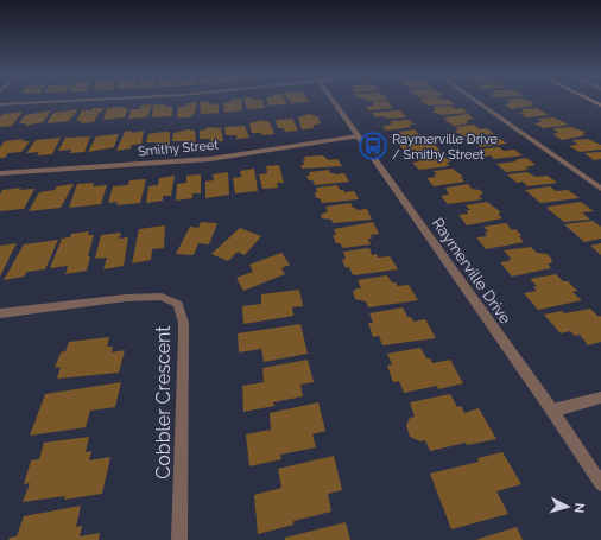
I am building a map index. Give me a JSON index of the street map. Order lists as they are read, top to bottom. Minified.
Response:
{"streets":{"street":["Smithy Street","Raymerville Drive","Cobbler Crescent"]},"crossings":[["Smithy Street","Raymerville Drive"]],"places":{"bus stop":["Raymerville Drive / Smithy Street"]},"north":"right"}
